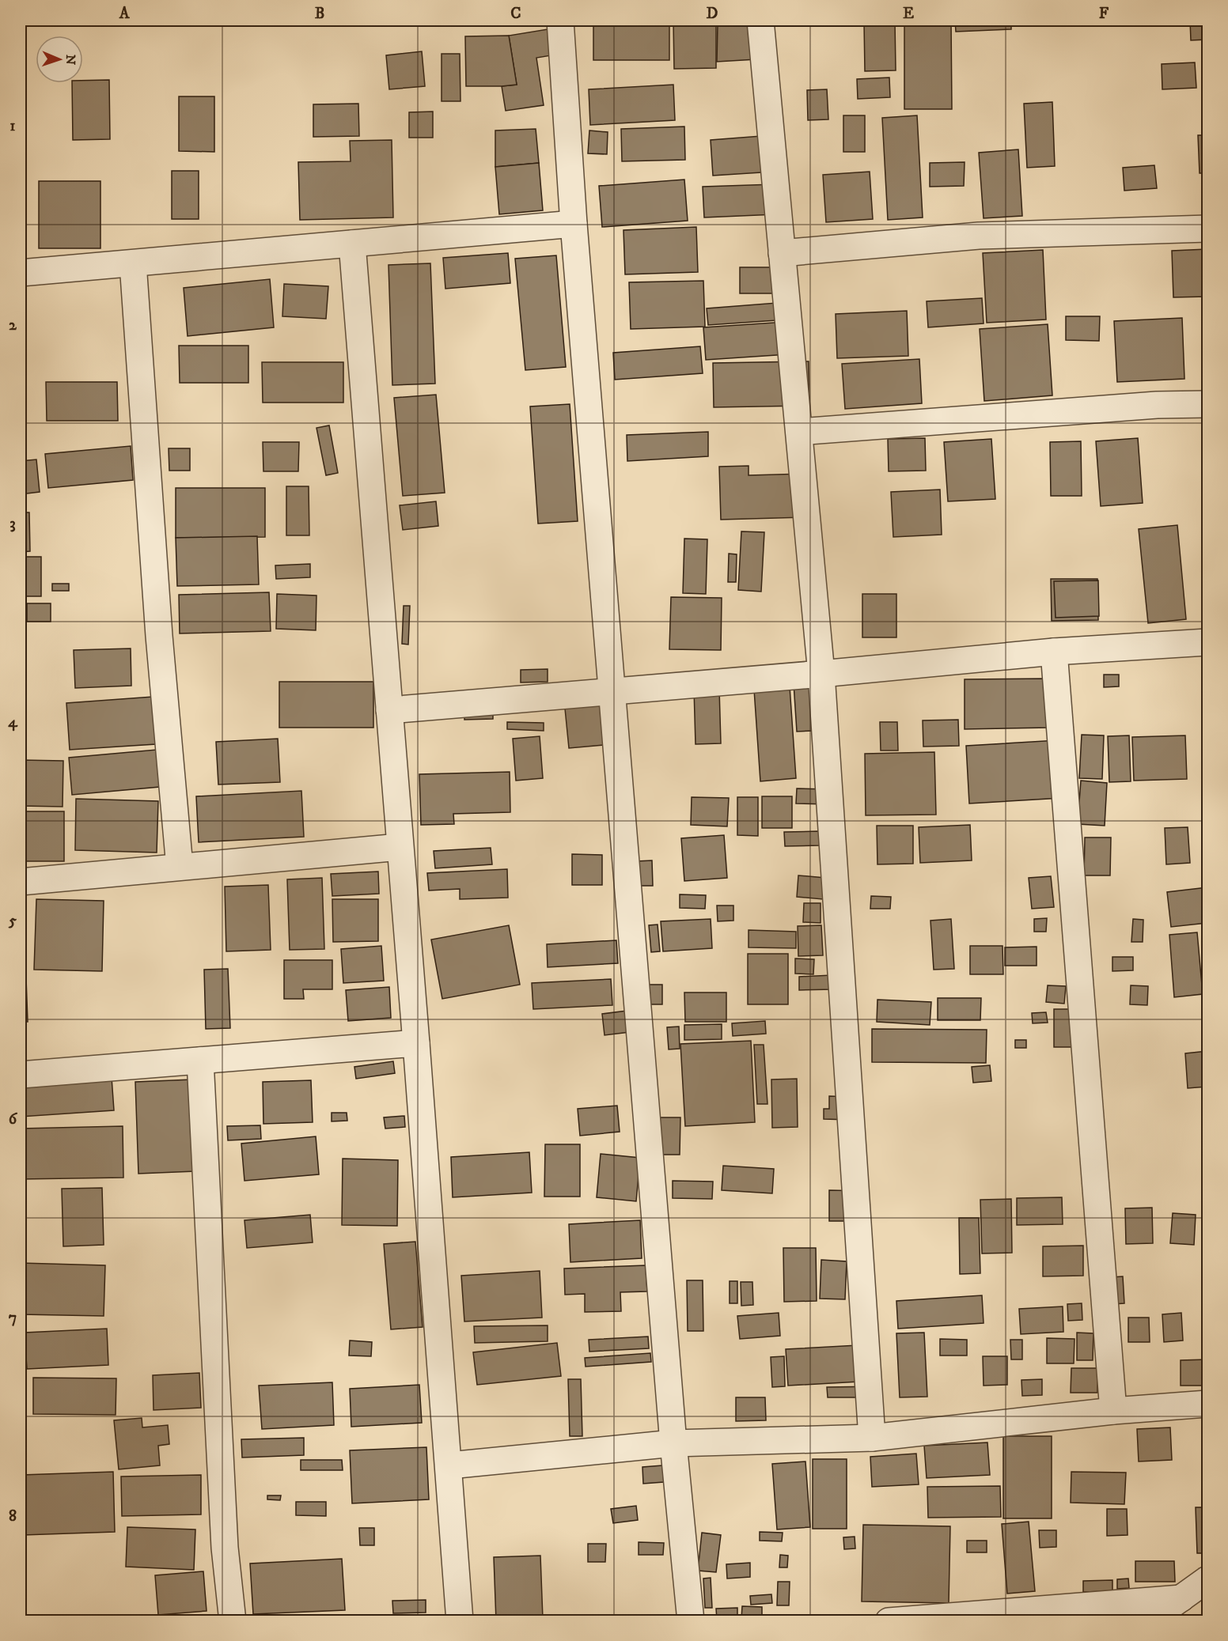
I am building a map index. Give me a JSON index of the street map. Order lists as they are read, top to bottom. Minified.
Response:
{"north":"right","grid":{"columns":["A","B","C","D","E","F"],"rows":["1","2","3","4","5","6","7","8"]}}
